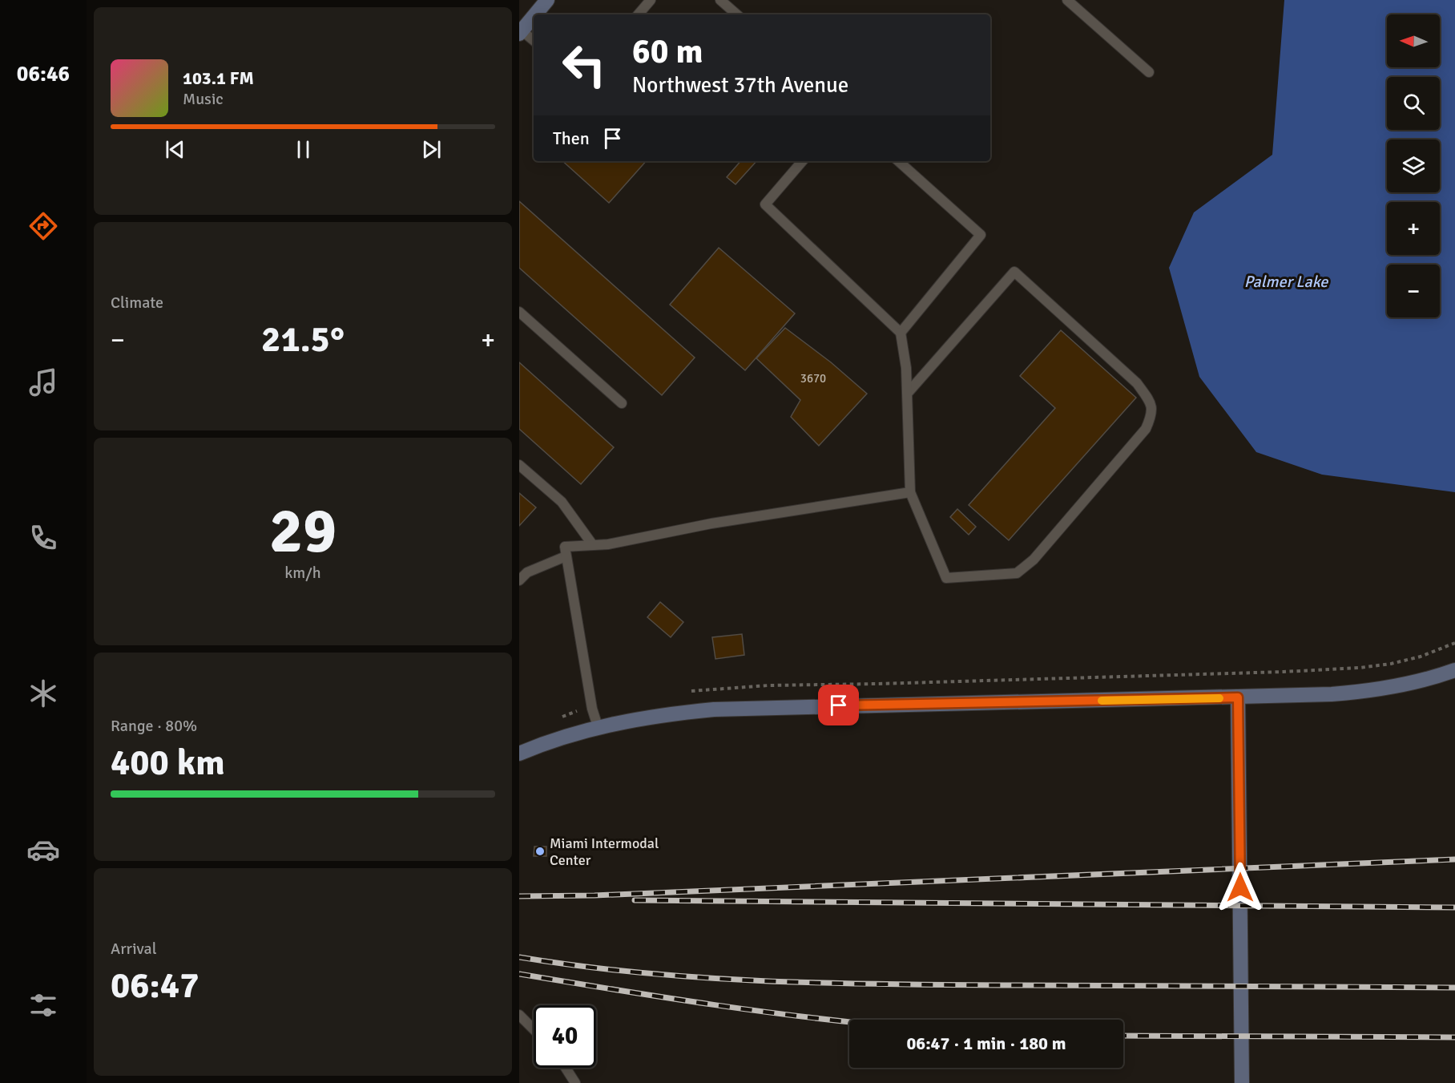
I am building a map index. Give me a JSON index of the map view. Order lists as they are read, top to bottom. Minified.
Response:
{"water":["Palmer Lake"],"places":["Miami Intermodal Center"],"house_numbers":["3670"],"north":"left","page":{"tabs":"06:46","map_buttons":["+","−"],"turn":["60 m","Northwest 37th Avenue"],"song":["103.1 FM","Music"],"then":"Then","tile":["Climate",["29","km/h"],["Range · 80%","400 km"],["Arrival","06:47"]],"heat":["−","21.5°","+"],"limit":"40","trip":"06:47 · 1 min · 180 m"}}
